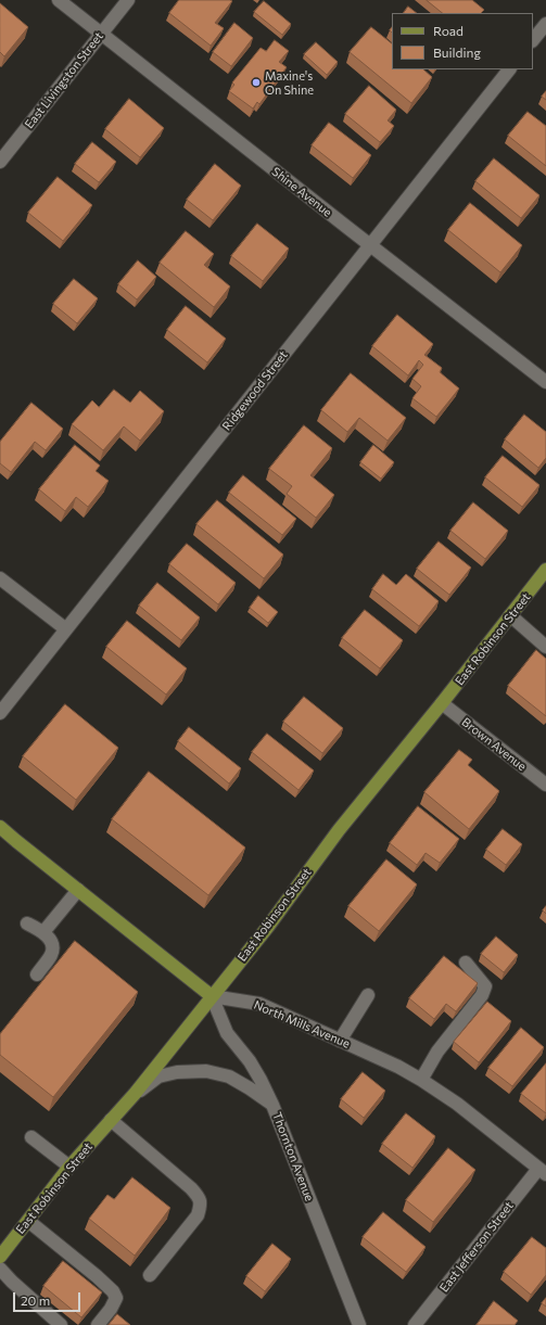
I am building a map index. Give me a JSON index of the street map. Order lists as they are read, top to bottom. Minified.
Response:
{"streets":{"main road":["East Robinson Street","North Mills Avenue"],"street":["East Livingston Street","Shine Avenue","Ridgewood Street","Brown Avenue","Thornton Avenue","East Jefferson Street"]},"crossings":[["East Livingston Street","Shine Avenue"],["Shine Avenue","Ridgewood Street"],["East Robinson Street","Brown Avenue"],["East Robinson Street","North Mills Avenue"],["East Robinson Street","Thornton Avenue"],["North Mills Avenue","Thornton Avenue"],["North Mills Avenue","East Jefferson Street"]],"places":["Maxine's On Shine"],"legend":["Road","Building"],"scale_bar":"20 m"}
